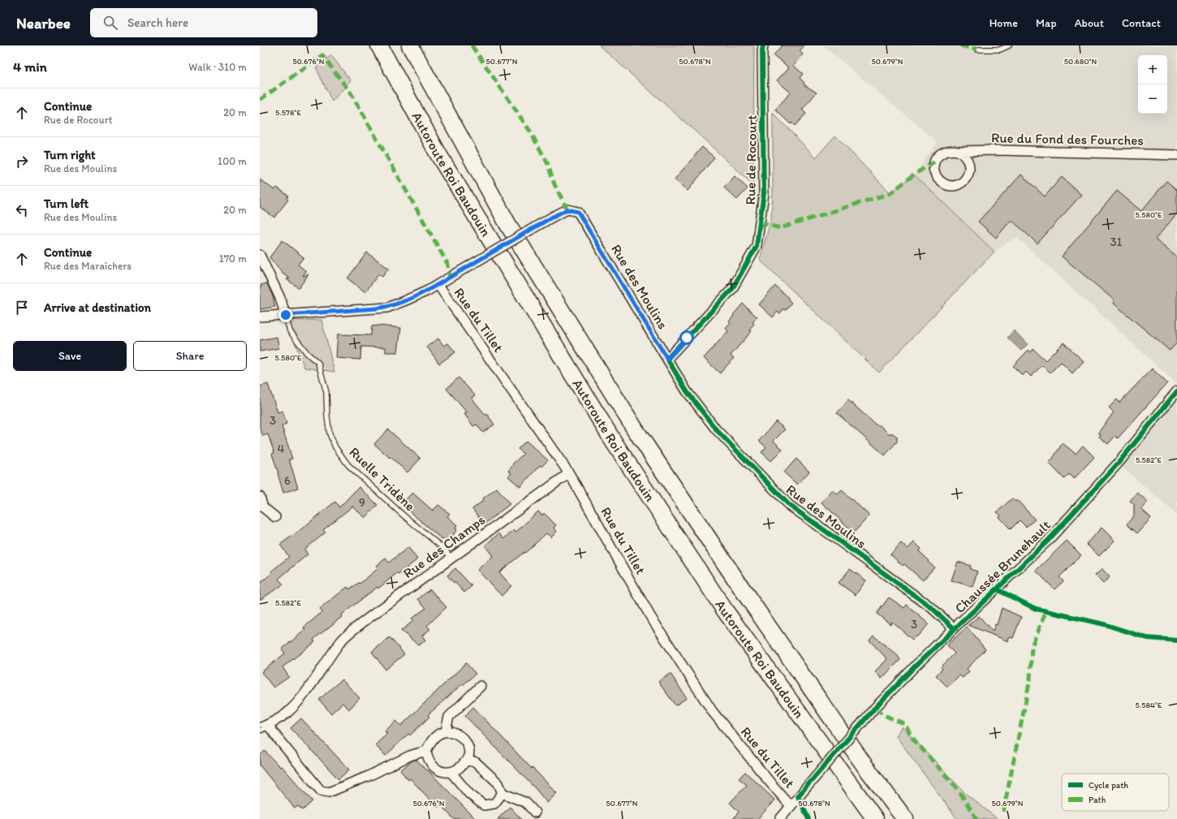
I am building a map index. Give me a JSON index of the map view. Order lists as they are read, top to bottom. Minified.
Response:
{"streets":{"highway":["Autoroute Roi Baudouin"],"street":["Rue du Fond des Fourches","Rue de Rocourt","Rue des Moulins","Rue du Tillet","Rue des Champs","Chaussée Brunehault"],"lane":["Ruelle Tridène"]},"crossings":[["Rue de Rocourt","Rue des Moulins"],["Rue des Moulins","Rue du Tillet"],["Rue des Moulins","Ruelle Tridène"],["Rue des Moulins","Chaussée Brunehault"],["Rue du Tillet","Rue des Champs"],["Rue du Tillet","Chaussée Brunehault"],["Ruelle Tridène","Rue des Champs"]],"house_numbers":["31","3","4","6","9","3"],"legend":["Cycle path","Path"],"page":{"header":"Nearbee","search":"Search here","nav":["Home","Map","About","Contact"],"heading":["4 min","Walk · 310 m"],"map_buttons":["+","−"],"list":[["Continue","Rue de Rocourt","20 m"],["Turn right","Rue des Moulins","100 m"],["Turn left","Rue des Moulins","20 m"],["Continue","Rue des Maraîchers","170 m"],"Arrive at destination"],"buttons":["Save","Share"]},"coordinates":["50.676°N","50.677°N","50.678°N","50.679°N","50.680°N","5.578°E","5.580°E","5.582°E","5.584°E"]}
